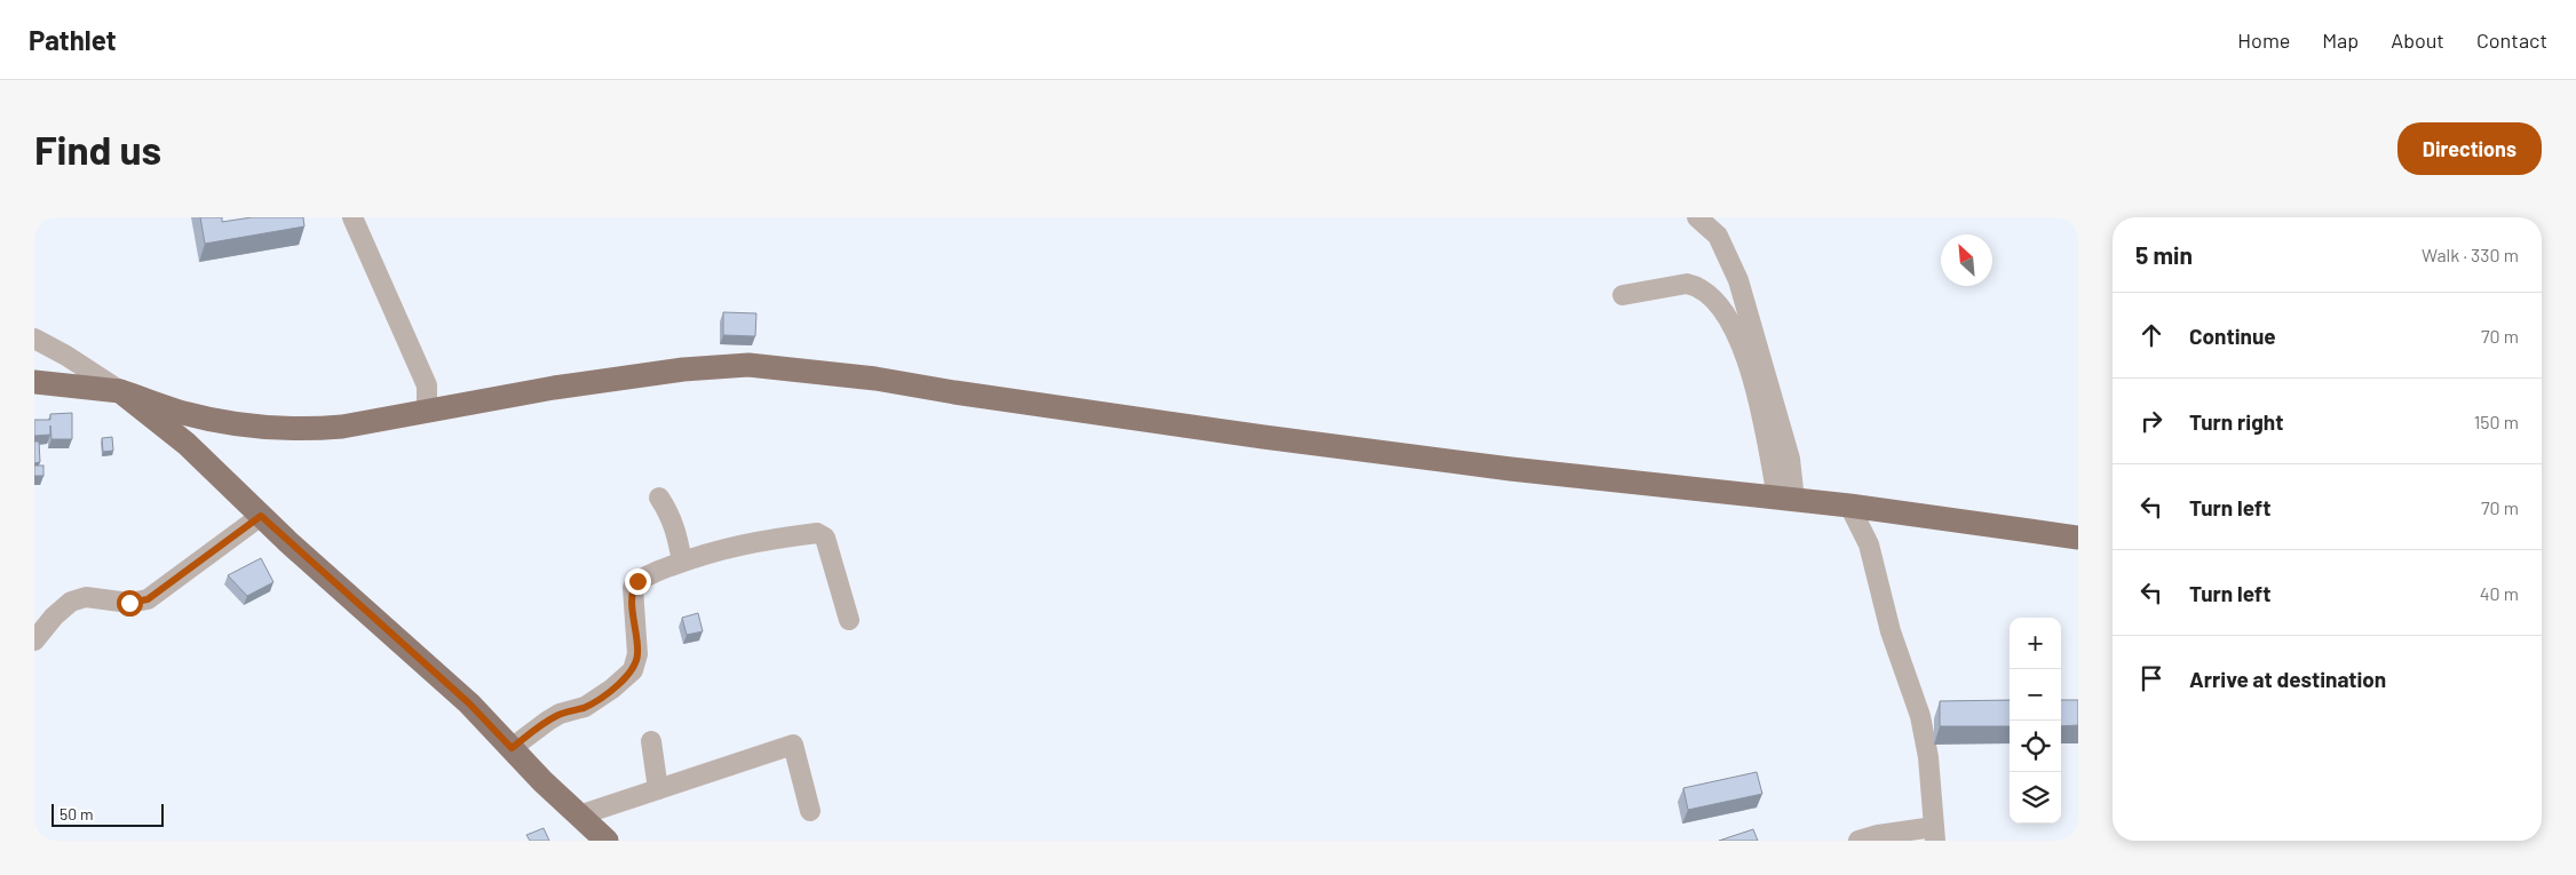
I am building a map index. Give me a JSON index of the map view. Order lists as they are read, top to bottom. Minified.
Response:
{"scale_bar":"50 m","north":"top left","page":{"header":"Pathlet","nav":["Home","Map","About","Contact"],"buttons":"Directions","title":"Find us","heading":["5 min","Walk · 330 m"],"list":[["Continue","70 m"],["Turn right","150 m"],["Turn left","70 m"],["Turn left","40 m"],"Arrive at destination"],"map_buttons":["+","−"],"scale":"50 m"}}
